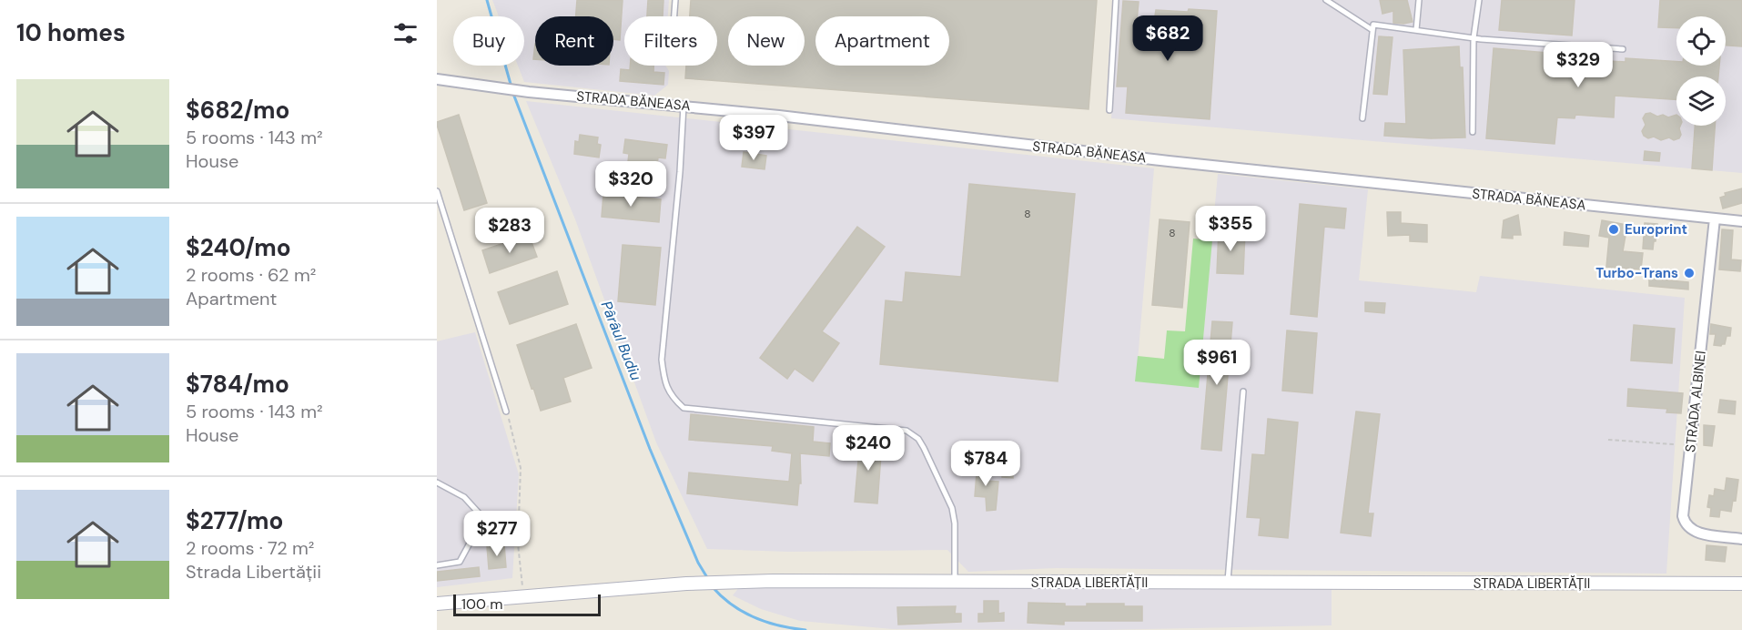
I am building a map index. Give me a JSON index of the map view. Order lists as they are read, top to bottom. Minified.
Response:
{"streets":{"main road":["STRADA LIBERTĂȚII"],"street":["STRADA BĂNEASA","STRADA ALBINEI"]},"crossings":[["STRADA BĂNEASA","STRADA ALBINEI"]],"water":["Pârâul Budiu"],"places":["Europrint","Turbo-Trans"],"house_numbers":["8","8"],"scale_bar":"100 m","page":{"heading":"10 homes","price":["$682","$329","$397","$320","$355","$283","$961","$240","$784","$277"],"chip":["Buy","Rent","Filters","New","Apartment"],"list":[{"name":"$682/mo","note":"5 rooms · 143 m² · House"},{"name":"$240/mo","note":"2 rooms · 62 m² · Apartment"},{"name":"$784/mo","note":"5 rooms · 143 m² · House"},{"name":"$277/mo","note":"2 rooms · 72 m² · Strada Libertății"}],"scale":"100 m"}}
